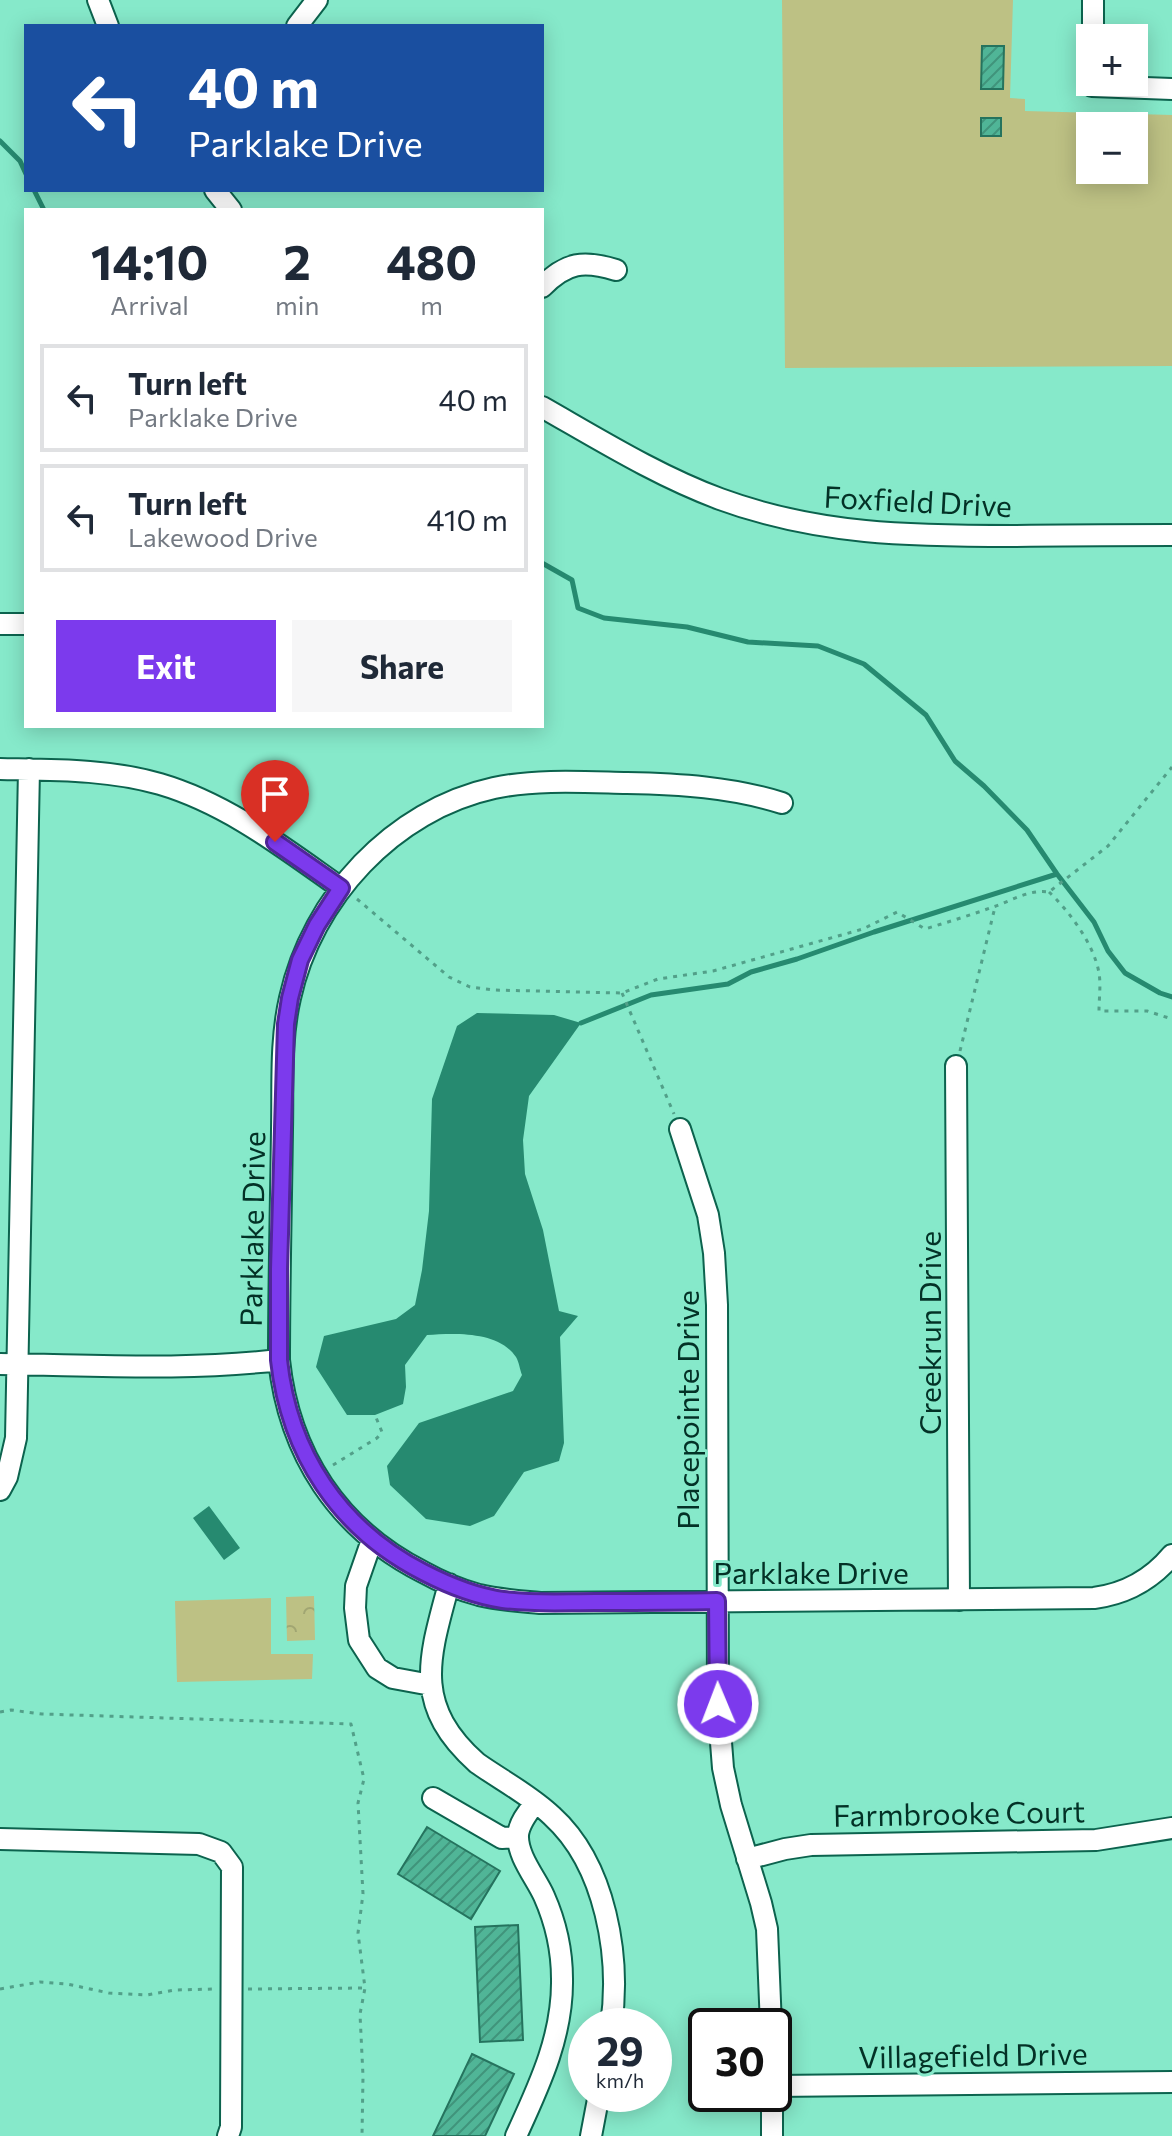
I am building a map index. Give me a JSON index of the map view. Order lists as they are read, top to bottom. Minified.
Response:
{"streets":{"street":["Foxfield Drive","Parklake Drive","Creekrun Drive","Placepointe Drive","Farmbrooke Court","Villagefield Drive"]},"crossings":[["Parklake Drive","Creekrun Drive"],["Parklake Drive","Placepointe Drive"],["Placepointe Drive","Farmbrooke Court"]],"page":{"map_buttons":["+","−"],"turn":["40 m","Parklake Drive"],"eta":["14:10","Arrival","2","min","480","m"],"list":[{"name":"Turn left","note":"Parklake Drive","value":"40 m"},{"name":"Turn left","note":"Lakewood Drive","value":"410 m"}],"buttons":["Exit","Share"],"speed":"29 km/h","limit":"30"}}
